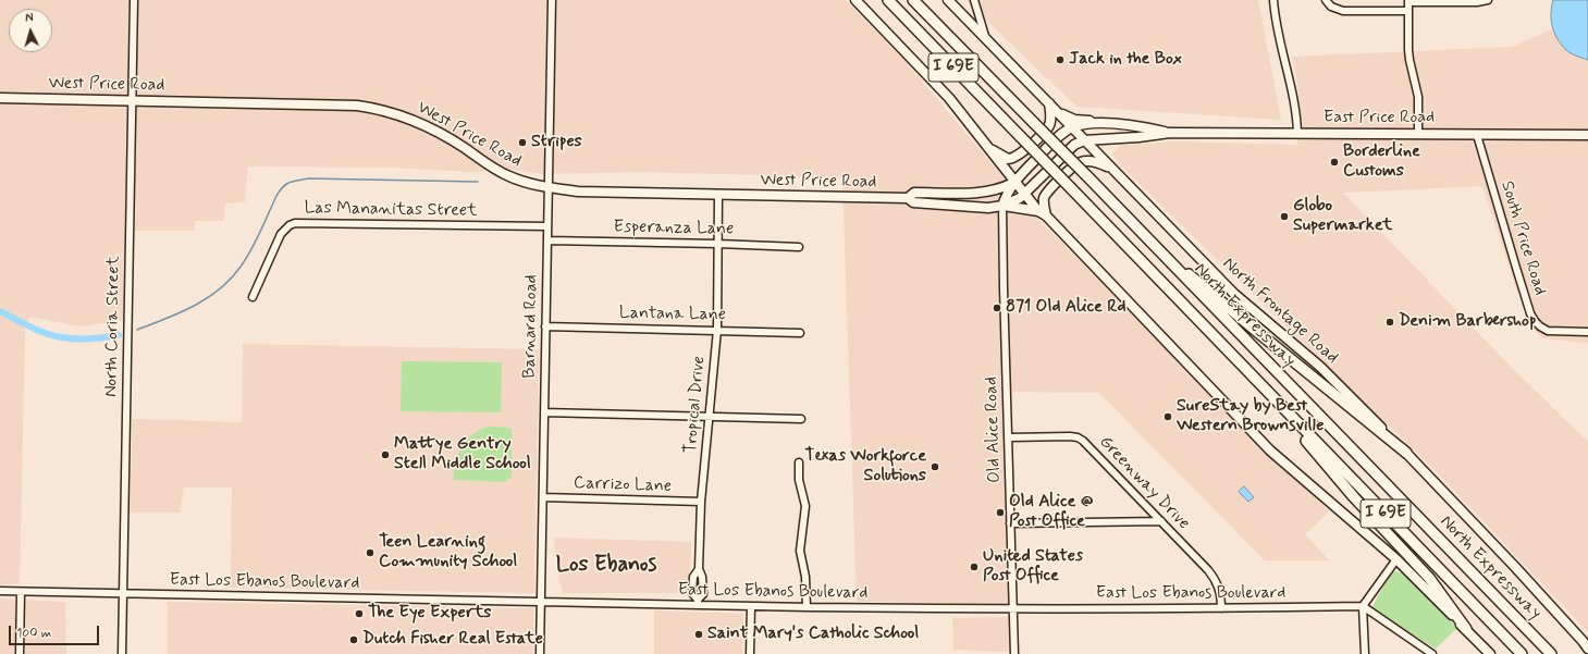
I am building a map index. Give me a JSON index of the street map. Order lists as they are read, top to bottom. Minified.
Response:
{"streets":{"highway":["I 69E","North Expressway"],"main road":["West Price Road","East Price Road","North Frontage Road"],"street":["Las Mananitas Street","Esperanza Lane","South Price Road","Lantana Lane","North Coria Street","Barnard Road","Tropical Drive","Old Alice Road","Greenway Drive","Carrizo Lane","East Los Ebanos Boulevard"]},"crossings":[["West Price Road","North Coria Street"],["West Price Road","Barnard Road"],["West Price Road","Tropical Drive"],["West Price Road","Old Alice Road"],["East Price Road","South Price Road"],["East Price Road","North Frontage Road"],["Las Mananitas Street","Barnard Road"],["Esperanza Lane","Barnard Road"],["Esperanza Lane","Tropical Drive"],["Lantana Lane","Barnard Road"],["Lantana Lane","Tropical Drive"],["North Coria Street","East Los Ebanos Boulevard"],["Barnard Road","Carrizo Lane"],["Barnard Road","East Los Ebanos Boulevard"],["Tropical Drive","Carrizo Lane"],["Tropical Drive","East Los Ebanos Boulevard"],["Old Alice Road","Greenway Drive"],["Old Alice Road","East Los Ebanos Boulevard"],["Greenway Drive","East Los Ebanos Boulevard"]],"districts":["Los Ebanos"],"places":["Jack in the Box","Stripes","Borderline Customs","Globo Supermarket","871 Old Alice Rd","Denim Barbershop","SureStay by Best Western Brownsville","Mattye Gentry Stell Middle School","Texas Workforce Solutions","Old Alice @ Post Office","Teen Learning Community School","United States Post Office","The Eye Experts","Saint Mary's Catholic School","Dutch Fisher Real Estate"],"scale_bar":"100 m","north":"top"}
